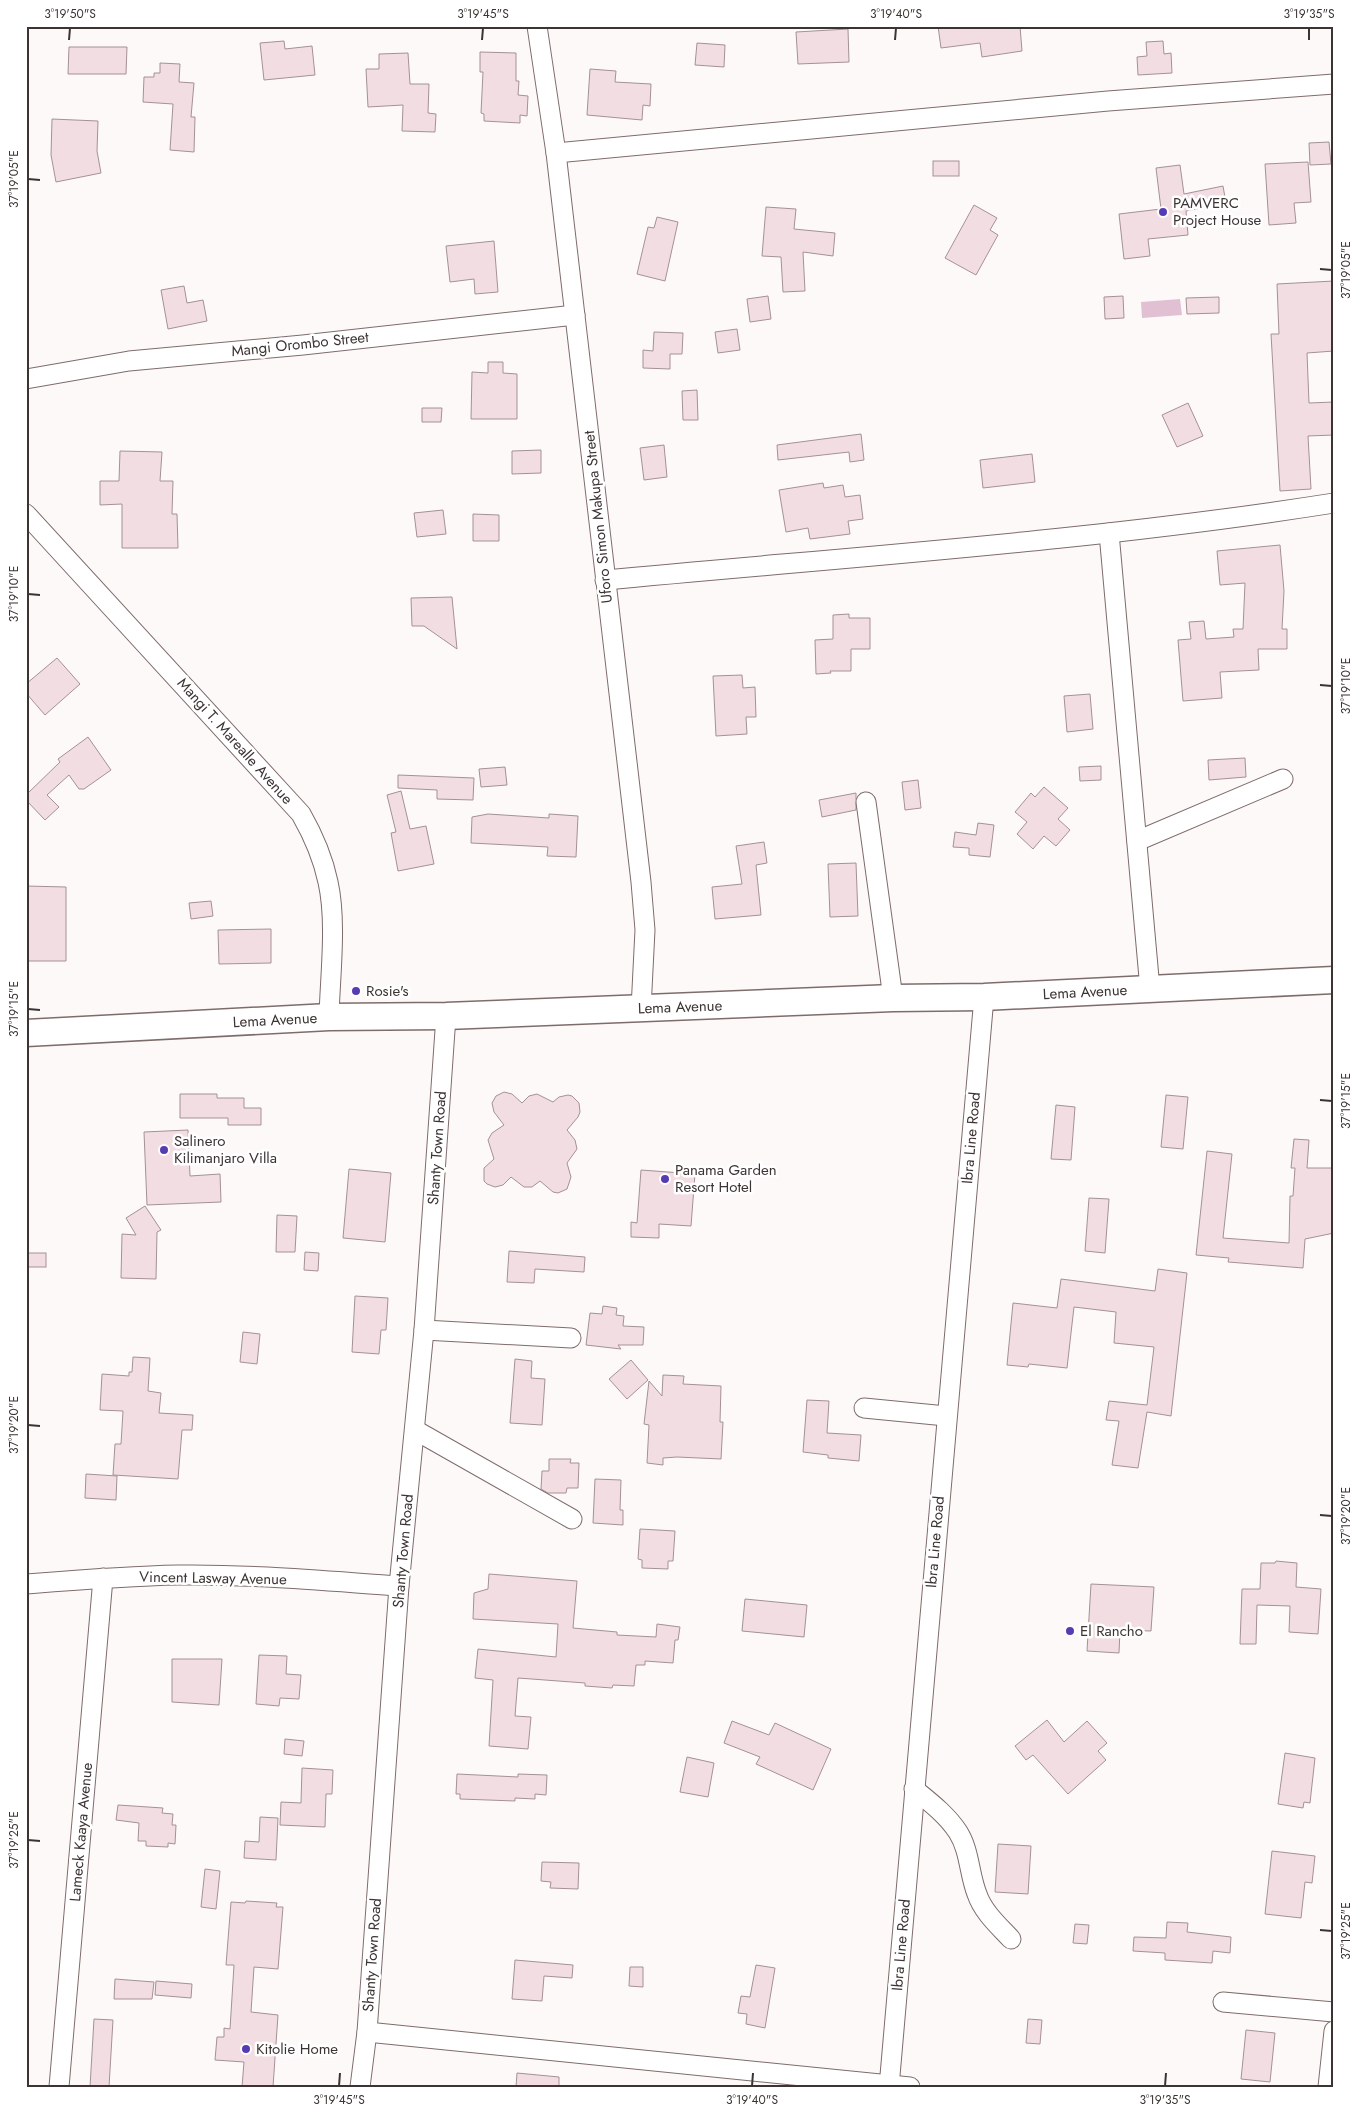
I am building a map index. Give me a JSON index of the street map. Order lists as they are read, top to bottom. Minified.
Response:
{"streets":{"main road":["Lema Avenue"],"street":["Mangi Orombo Street","Uforo Simon Makupa Street","Mangi T. Marealle Avenue","Ibra Line Road","Shanty Town Road","Vincent Lasway Avenue","Lameck Kaaya Avenue"]},"crossings":[["Mangi Orombo Street","Uforo Simon Makupa Street"],["Uforo Simon Makupa Street","Lema Avenue"],["Mangi T. Marealle Avenue","Lema Avenue"],["Lema Avenue","Ibra Line Road"],["Lema Avenue","Shanty Town Road"],["Shanty Town Road","Vincent Lasway Avenue"],["Vincent Lasway Avenue","Lameck Kaaya Avenue"]],"places":["PAMVERC Project House","Rosie's","Salinero Kilimanjaro Villa","Panama Garden Resort Hotel","El Rancho","Kitolie Home"],"coordinates":["3°19'50\"S","3°19'45\"S","3°19'40\"S","3°19'35\"S","37°19'05\"E","37°19'10\"E","37°19'15\"E","37°19'20\"E","37°19'25\"E"]}
